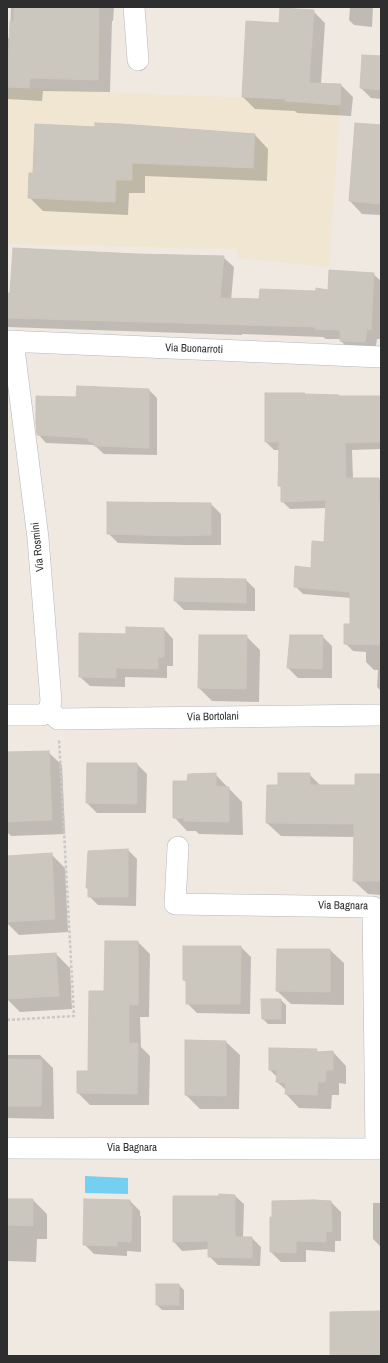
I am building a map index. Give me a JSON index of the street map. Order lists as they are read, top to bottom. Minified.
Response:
{"streets":{"street":["Via Buonarroti","Via Rosmini","Via Bortolani","Via Bagnara"]},"crossings":[["Via Buonarroti","Via Rosmini"],["Via Rosmini","Via Bortolani"]]}
